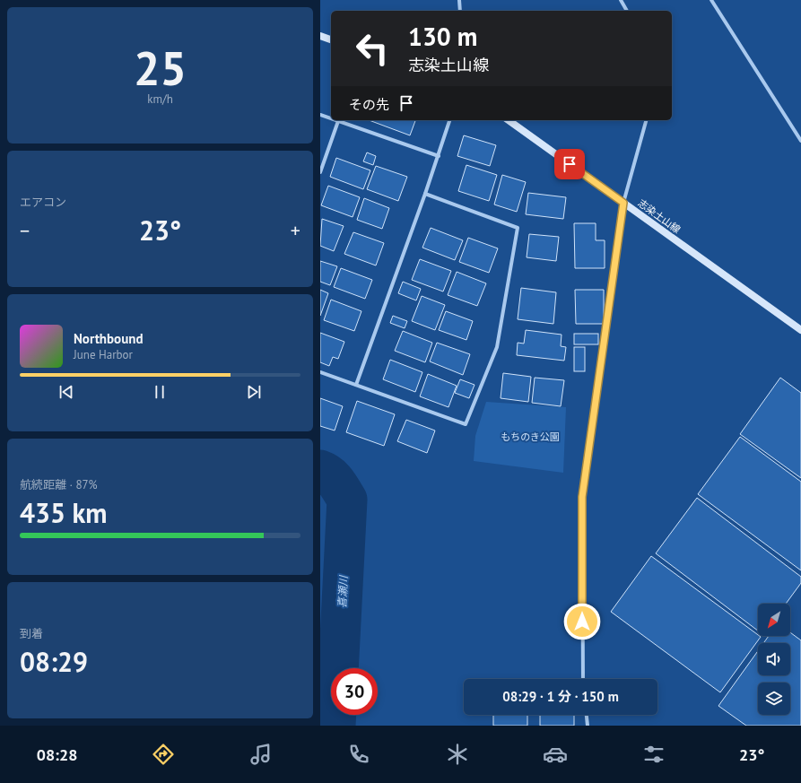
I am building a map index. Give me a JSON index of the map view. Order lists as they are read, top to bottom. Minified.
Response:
{"streets":{"main road":["志染土山線"]},"water":["喜瀬川"],"parks":["もちのき公園"],"north":"bottom left","page":{"tile":[["25","km/h"],"エアコン",["航続距離 · 87%","435 km"],["到着","08:29"]],"turn":["130 m","志染土山線"],"then":"その先","heat":["−","23°","+"],"song":["Northbound","June Harbor"],"limit":"30","trip":"08:29 · 1 分 · 150 m","tabs":["08:28","23°"]}}
